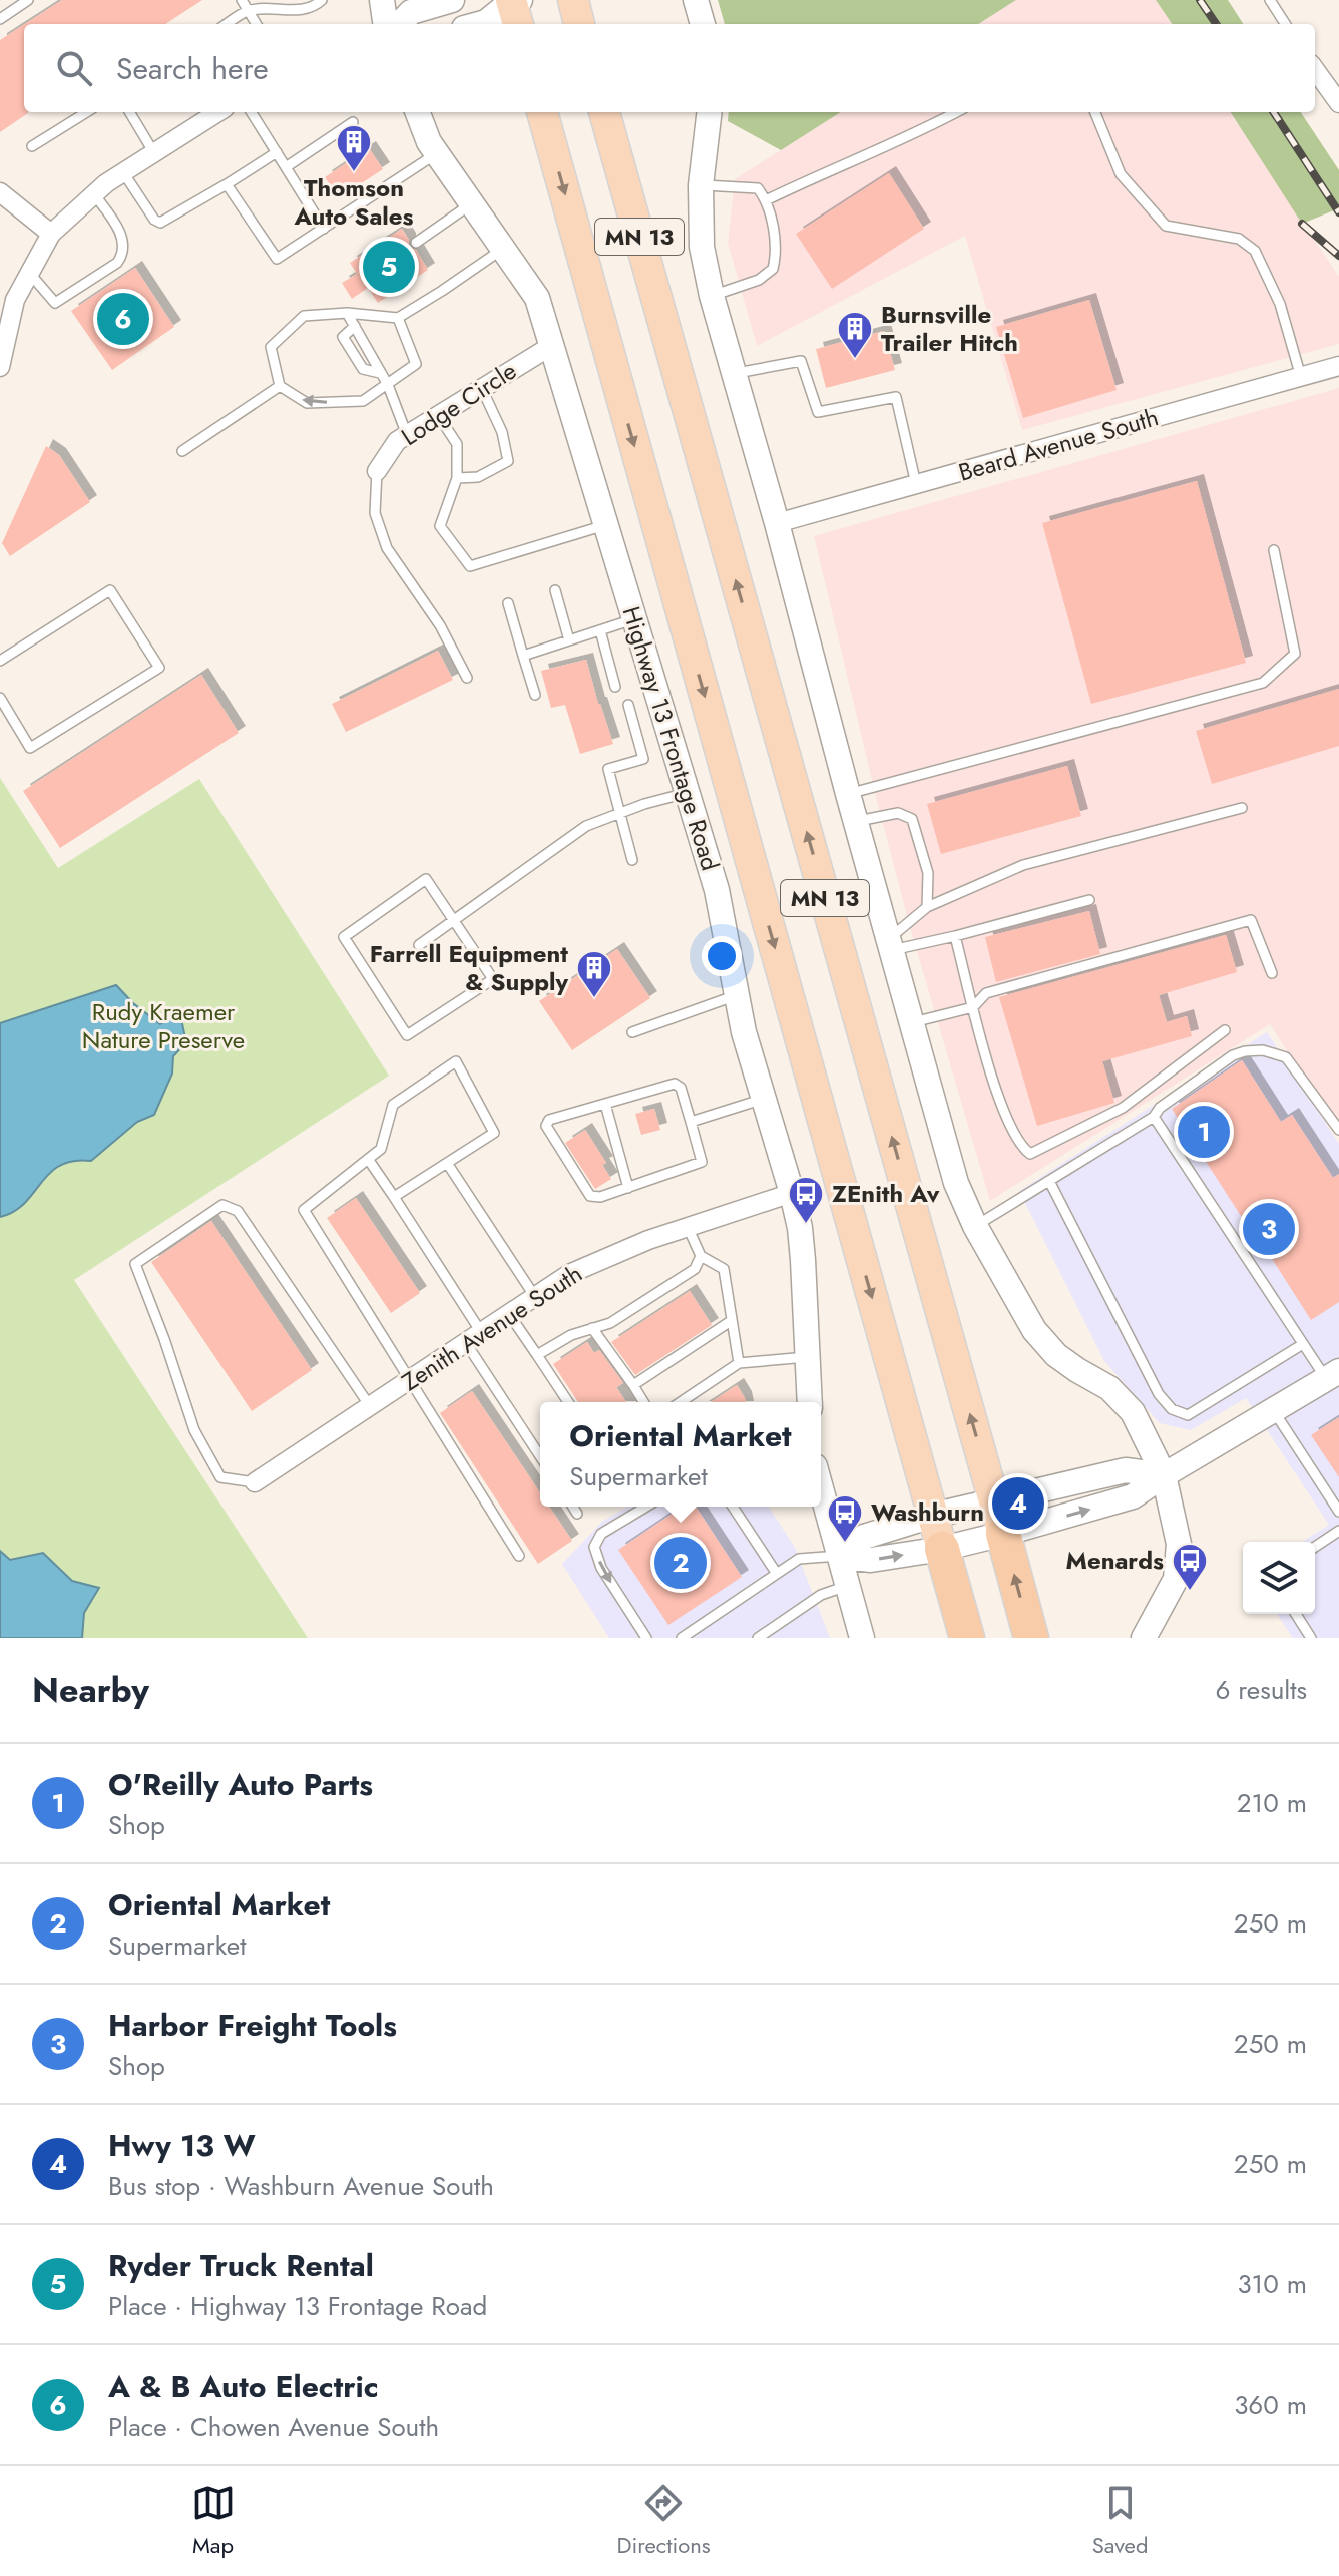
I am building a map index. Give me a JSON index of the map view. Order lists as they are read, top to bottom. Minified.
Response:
{"streets":{"highway":["MN 13"],"street":["Lodge Circle","Beard Avenue South","Highway 13 Frontage Road","Zenith Avenue South"]},"crossings":[["Lodge Circle","Highway 13 Frontage Road"],["Highway 13 Frontage Road","Zenith Avenue South"]],"parks":["Rudy Kraemer Nature Preserve"],"places":{"building":["Thomson Auto Sales","Burnsville Trailer Hitch","Farrell Equipment & Supply"],"bus stop":["ZEnith Av","Washburn","Menards"]},"page":{"search":"Search here","pins":["5","6","1","3","4","2"],"popup":["Oriental Market","Supermarket"],"heading":["Nearby","6 results"],"list":[{"mark":"1","name":"O'Reilly Auto Parts","note":"Shop","value":"210 m"},{"mark":"2","name":"Oriental Market","note":"Supermarket","value":"250 m"},{"mark":"3","name":"Harbor Freight Tools","note":"Shop","value":"250 m"},{"mark":"4","name":"Hwy 13 W","note":"Bus stop · Washburn Avenue South","value":"250 m"},{"mark":"5","name":"Ryder Truck Rental","note":"Place · Highway 13 Frontage Road","value":"310 m"},{"mark":"6","name":"A & B Auto Electric","note":"Place · Chowen Avenue South","value":"360 m"}],"nav":["Map","Directions","Saved"]}}
